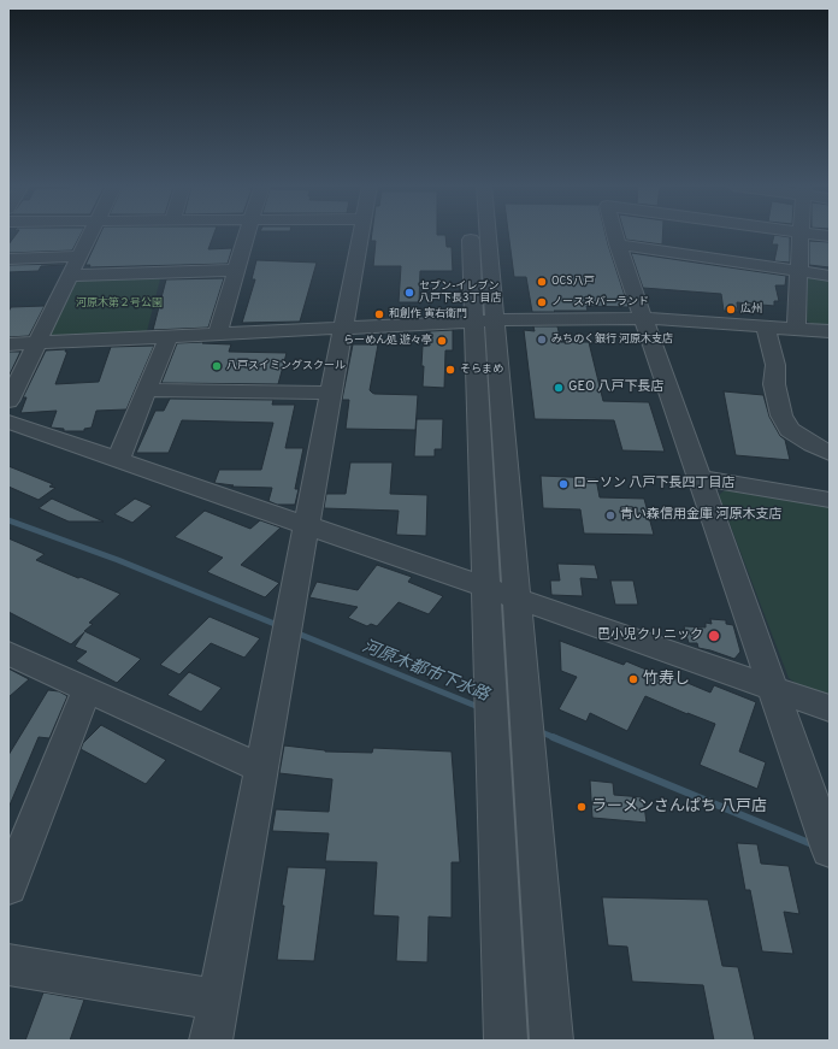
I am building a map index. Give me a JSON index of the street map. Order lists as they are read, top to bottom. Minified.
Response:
{"water":["河原木都市下水路"],"parks":["河原木第２号公園"],"places":["OCS八戸","セブン-イレブン 八戸下長3丁目店","ノースネバーランド","広州","和創作 寅右衛門","みちのく銀行 河原木支店","らーめん処 遊々亭","八戸スイミングスクール","そらまめ","GEO 八戸下長店","ローソン 八戸下長四丁目店","青い森信用金庫 河原木支店","巴小児クリニック","竹寿し","ラーメンさんぱち 八戸店"]}
